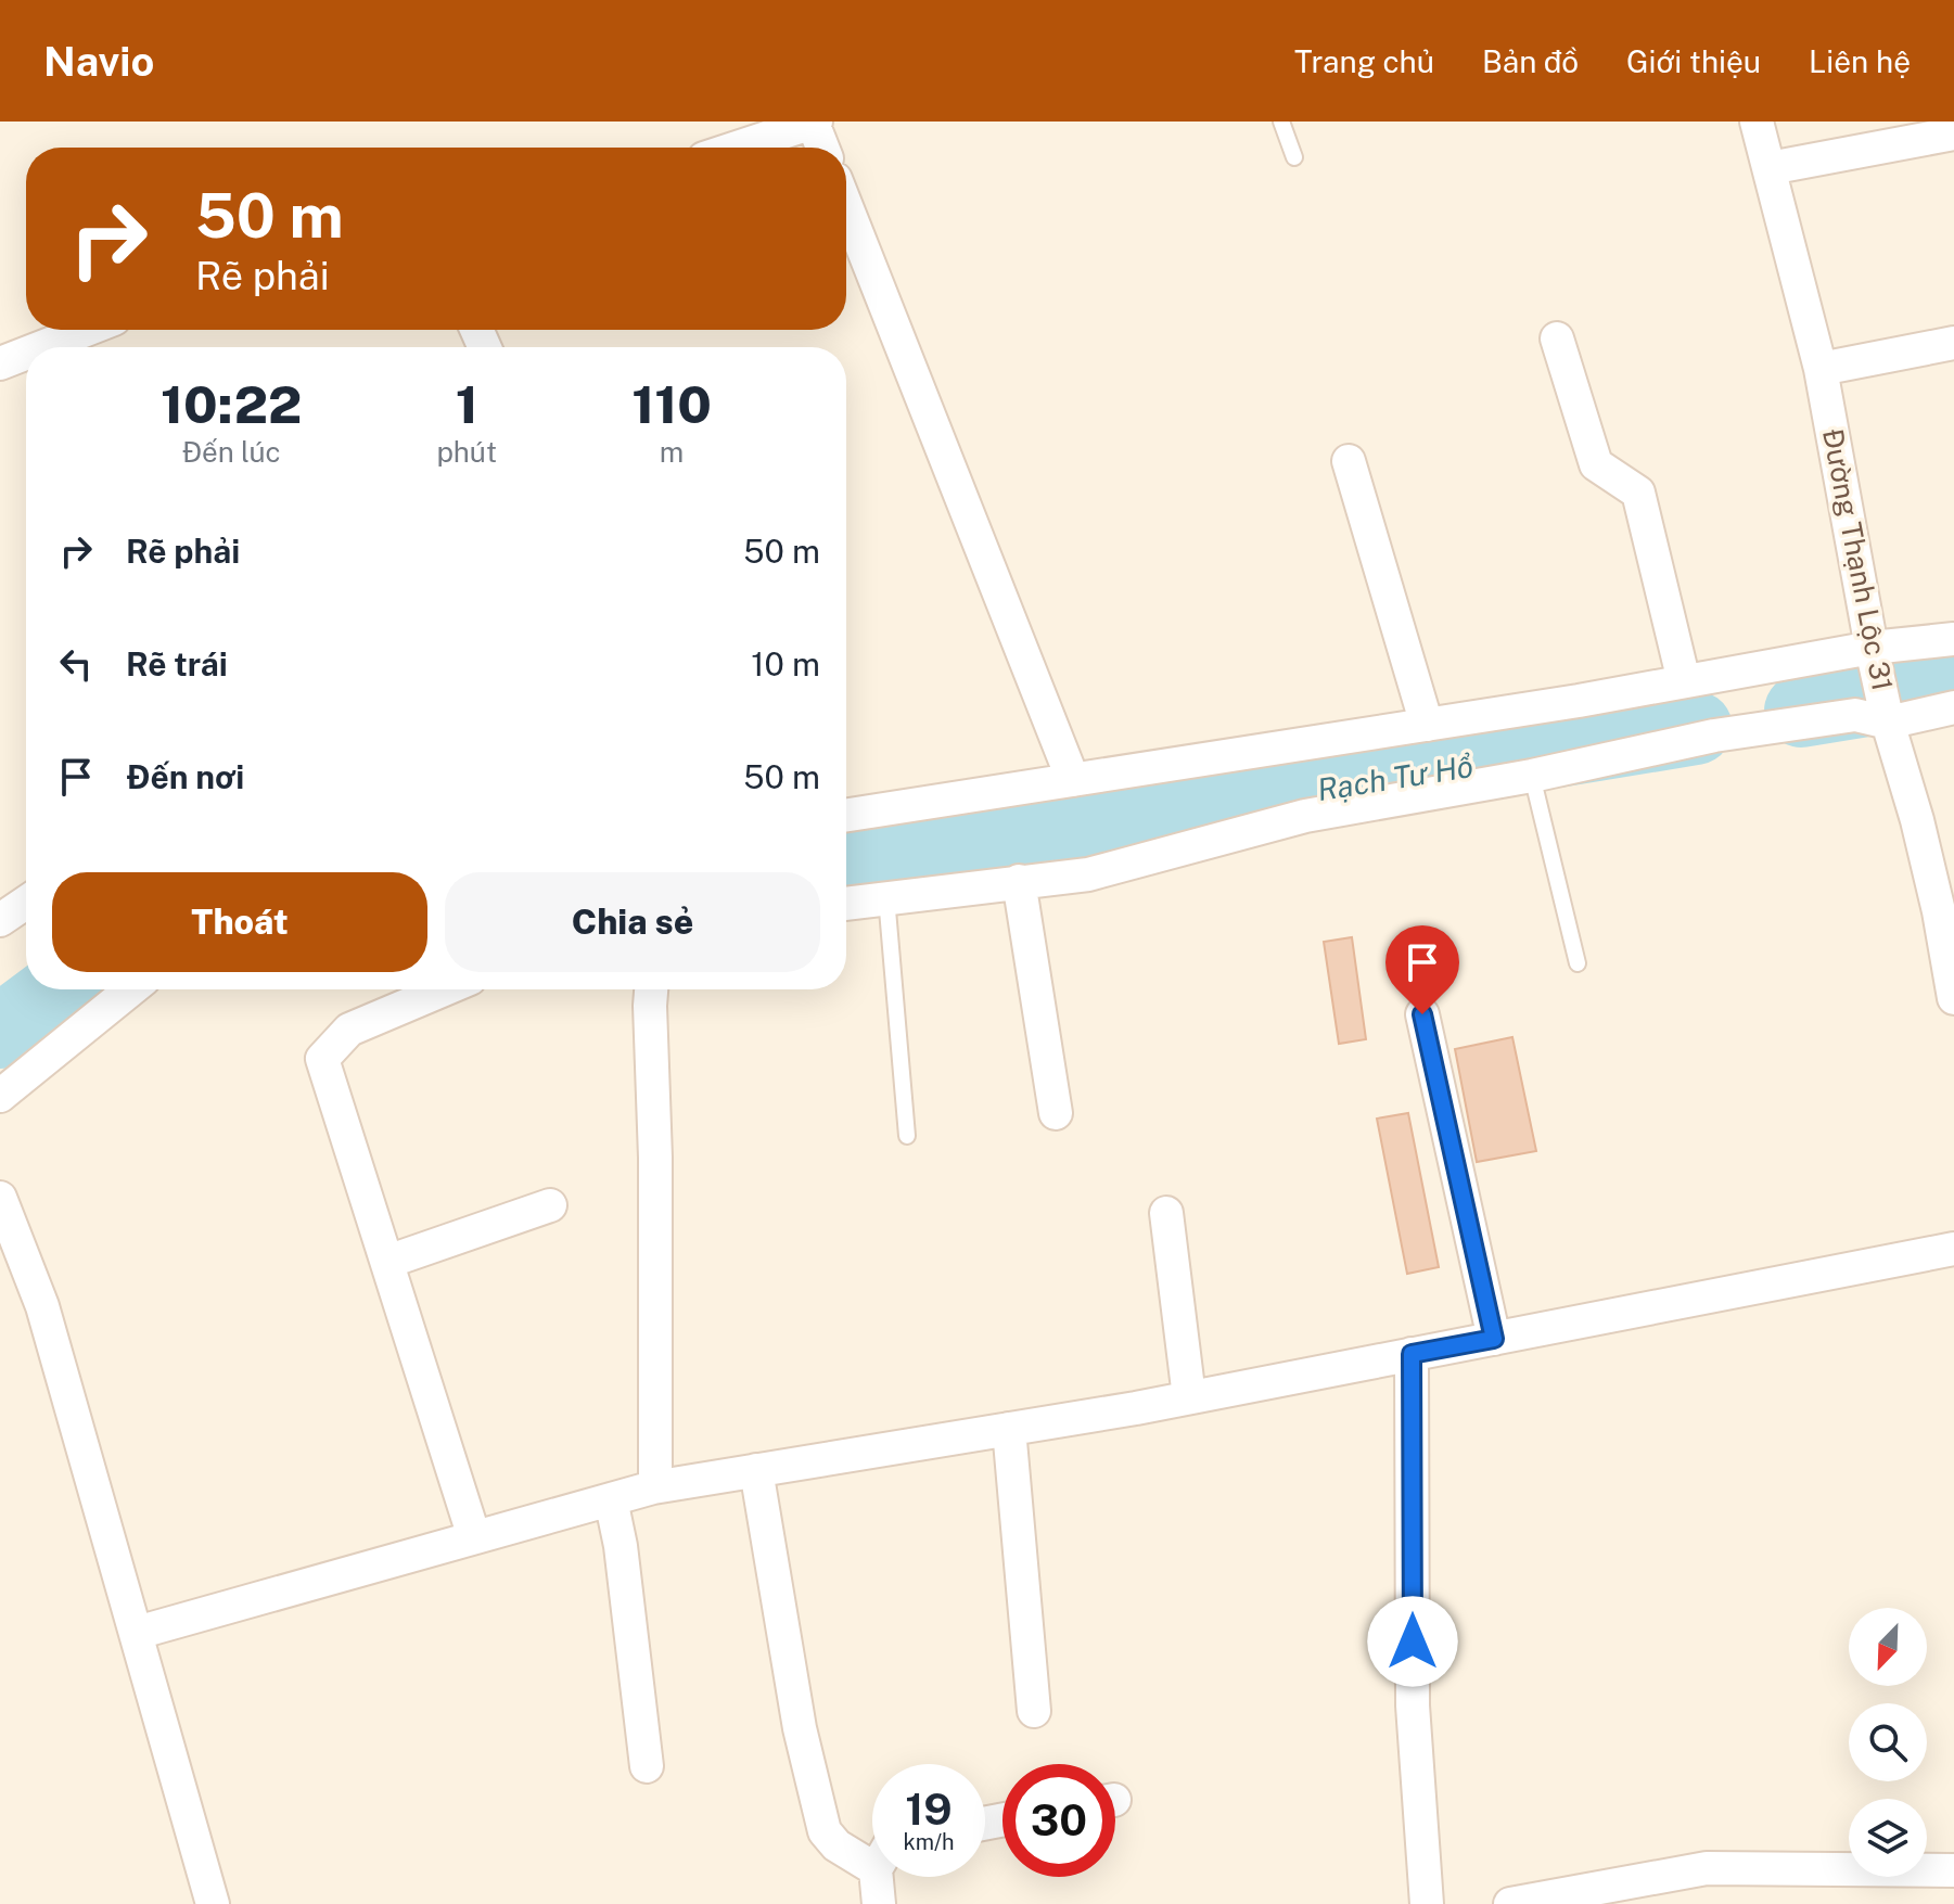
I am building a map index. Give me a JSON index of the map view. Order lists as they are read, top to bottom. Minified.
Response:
{"streets":{"street":["Đường Thạnh Lộc 31"]},"water":["Rạch Tư Hổ"],"north":"bottom left","page":{"header":"Navio","nav":["Trang chủ","Bản đồ","Giới thiệu","Liên hệ"],"turn":["50 m","Rẽ phải"],"eta":["10:22","Đến lúc","1","phút","110","m"],"list":[{"name":"Rẽ phải","value":"50 m"},{"name":"Rẽ trái","value":"10 m"},{"name":"Đến nơi","value":"50 m"}],"buttons":["Thoát","Chia sẻ"],"speed":"19 km/h","limit":"30"}}
